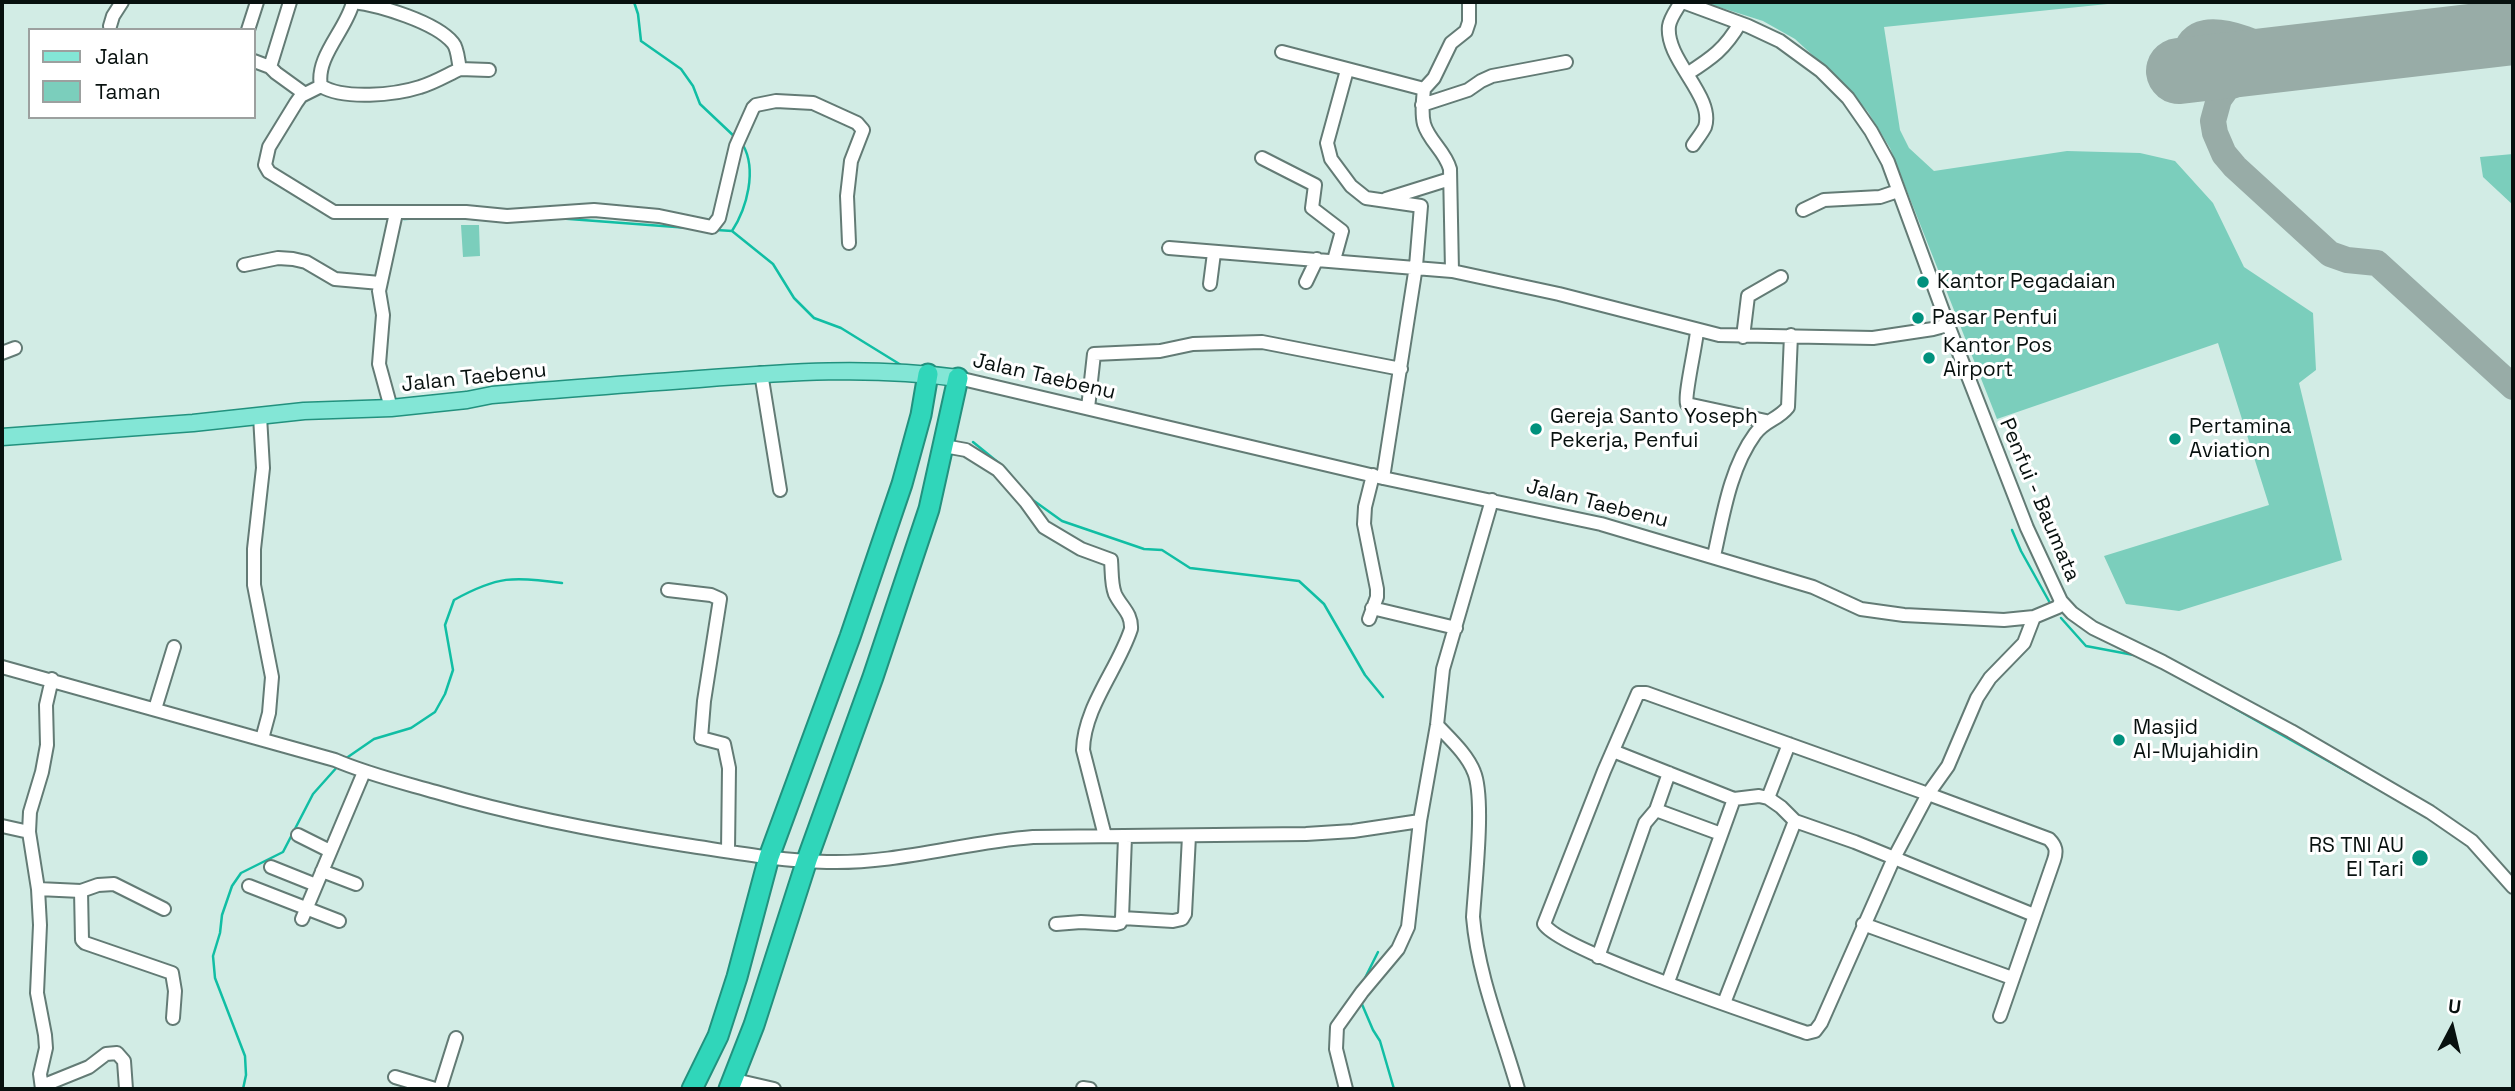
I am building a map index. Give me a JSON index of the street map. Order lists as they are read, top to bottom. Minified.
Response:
{"streets":{"main road":["Jalan Taebenu"],"street":["Penfui - Baumata"]},"crossings":[["Jalan Taebenu","Penfui - Baumata"]],"places":["Kantor Pegadaian","Pasar Penfui","Kantor Pos Airport","Gereja Santo Yoseph Pekerja, Penfui","Pertamina Aviation","Masjid Al-Mujahidin","RS TNI AU El Tari"],"legend":["Jalan","Taman"],"north":"top"}
